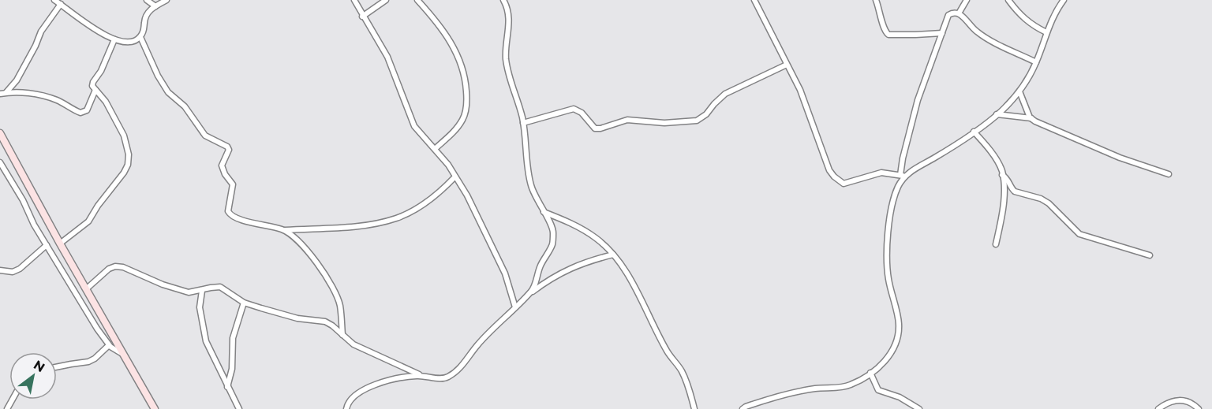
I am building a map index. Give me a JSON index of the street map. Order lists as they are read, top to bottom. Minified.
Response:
{"north":"top right"}
